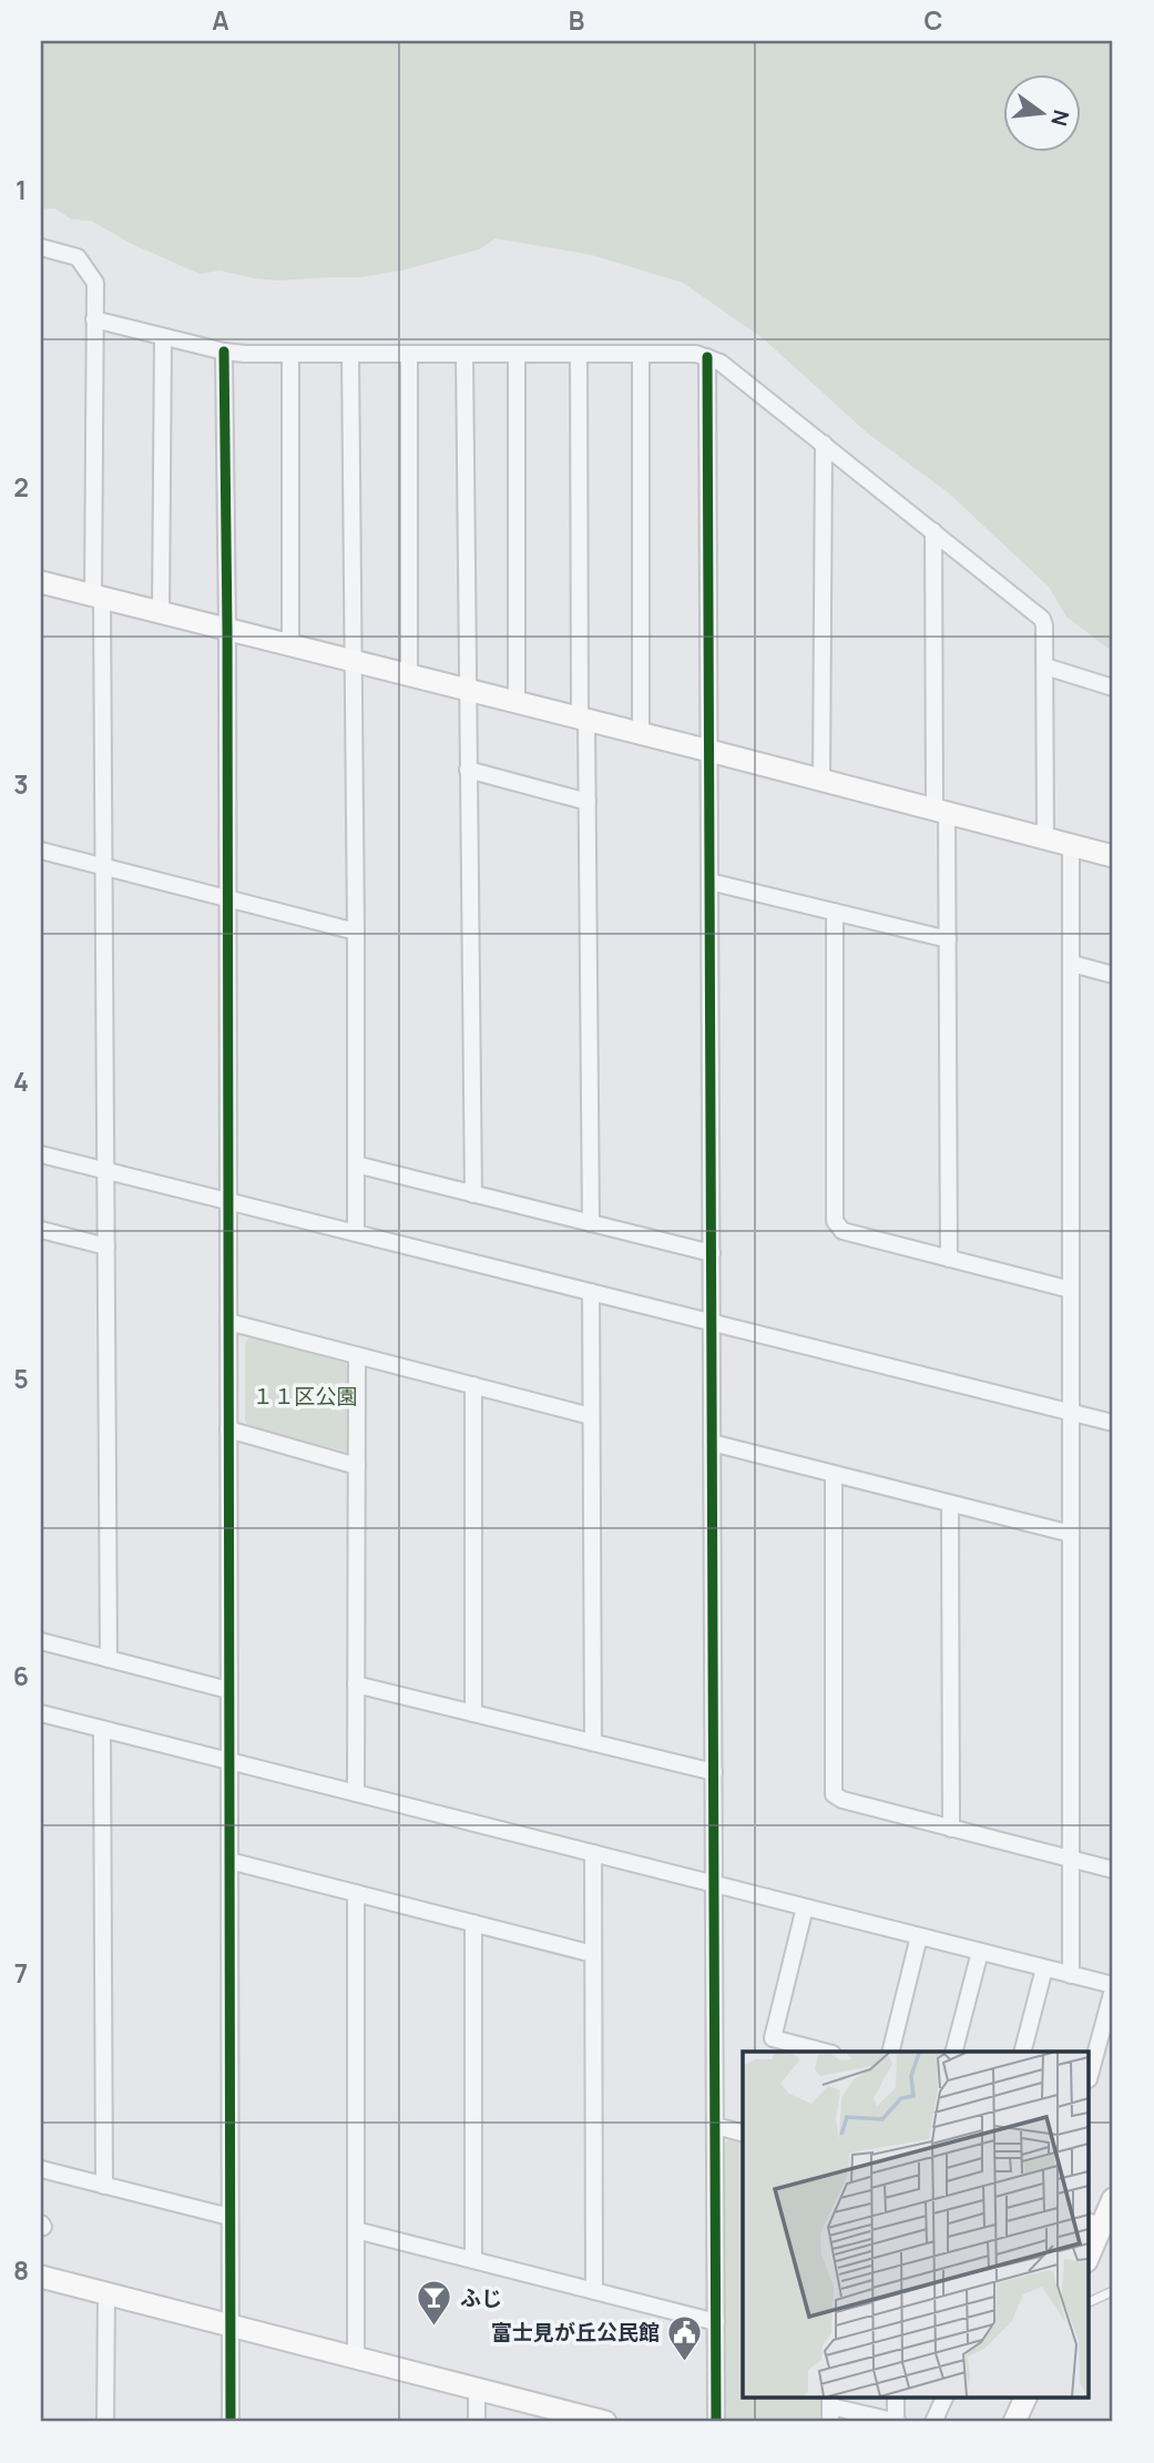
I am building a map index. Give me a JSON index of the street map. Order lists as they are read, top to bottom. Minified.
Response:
{"parks":["１１区公園"],"places":{"bar":["ふじ"],"public building":["富士見が丘公民館"]},"north":"right","grid":{"columns":["A","B","C"],"rows":["1","2","3","4","5","6","7","8"]}}
